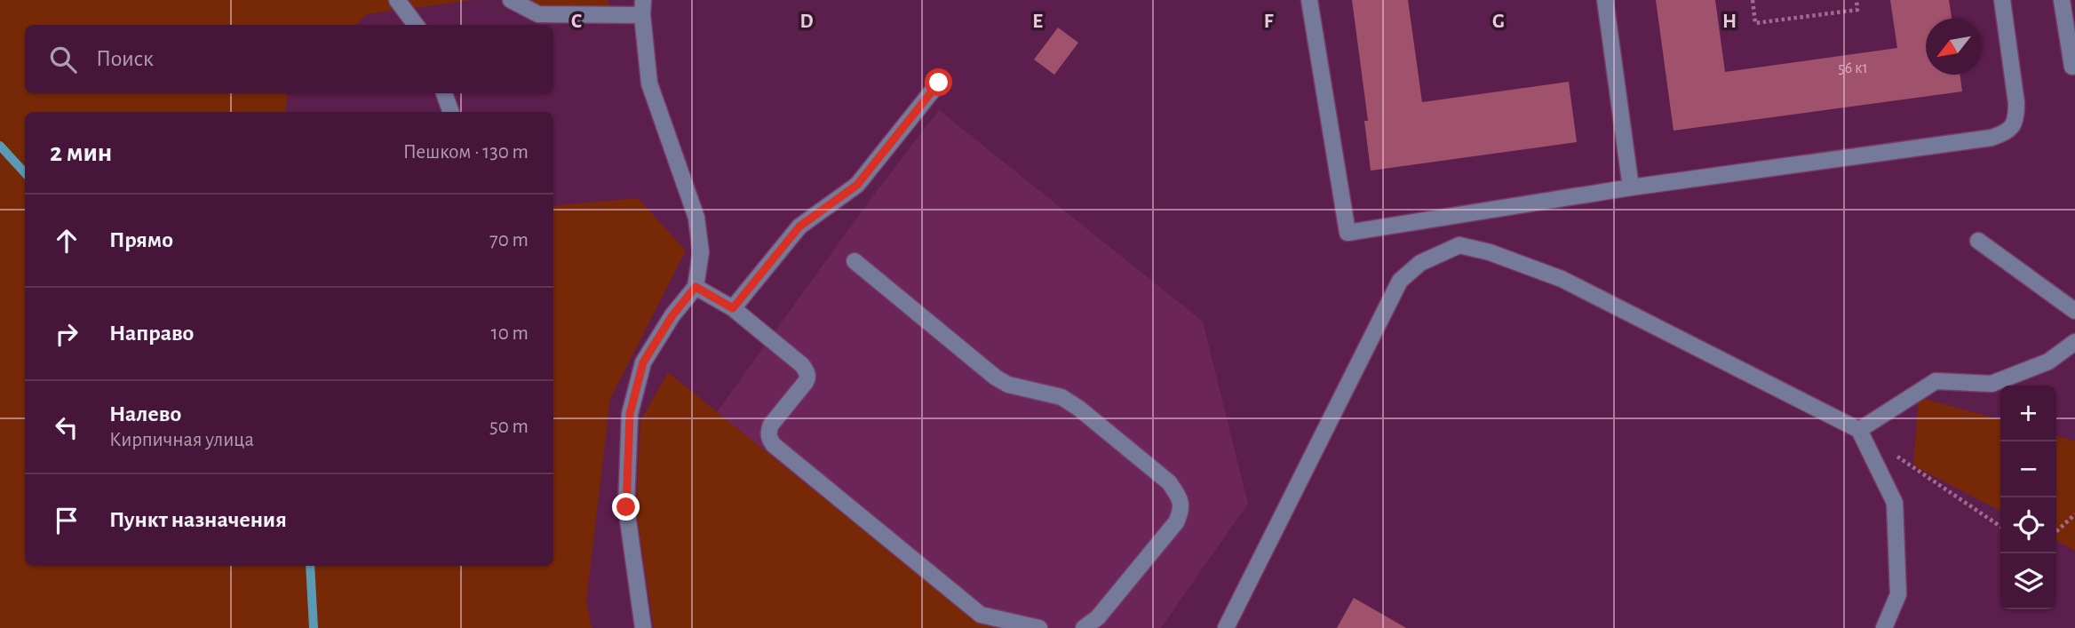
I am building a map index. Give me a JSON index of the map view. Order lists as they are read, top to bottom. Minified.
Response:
{"house_numbers":["56 к1"],"north":"bottom left","page":{"search":"Поиск","heading":["2 мин","Пешком · 130 m"],"list":[["Прямо","70 m"],["Направо","10 m"],["Налево","Кирпичная улица","50 m"],"Пункт назначения"],"map_buttons":["+","−"]},"grid":{"columns":["C","D","E","F","G","H"]}}
